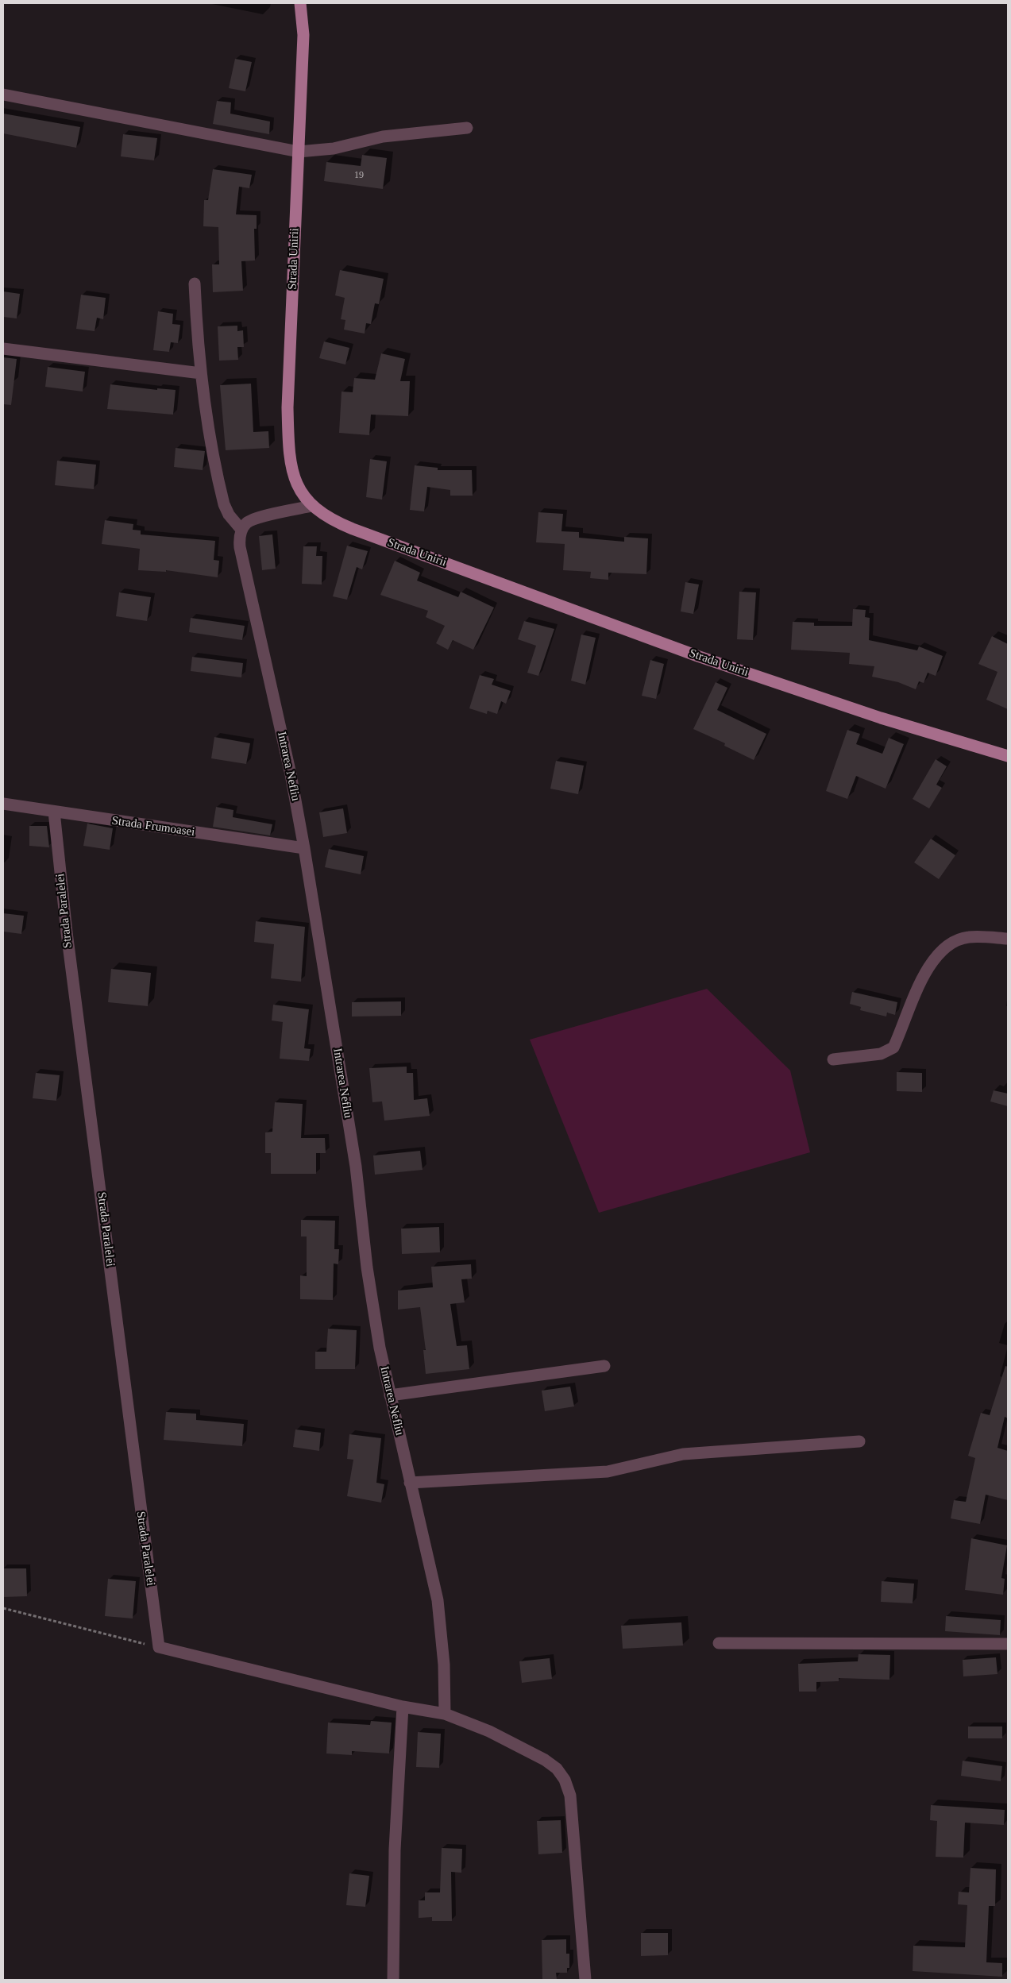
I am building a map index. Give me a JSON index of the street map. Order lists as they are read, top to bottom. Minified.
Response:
{"streets":{"main road":["Strada Unirii"],"street":["Intrarea Nefliu","Strada Frumoasei","Strada Paralelei"]},"crossings":[["Intrarea Nefliu","Strada Frumoasei"],["Strada Frumoasei","Strada Paralelei"]],"house_numbers":["19"]}
